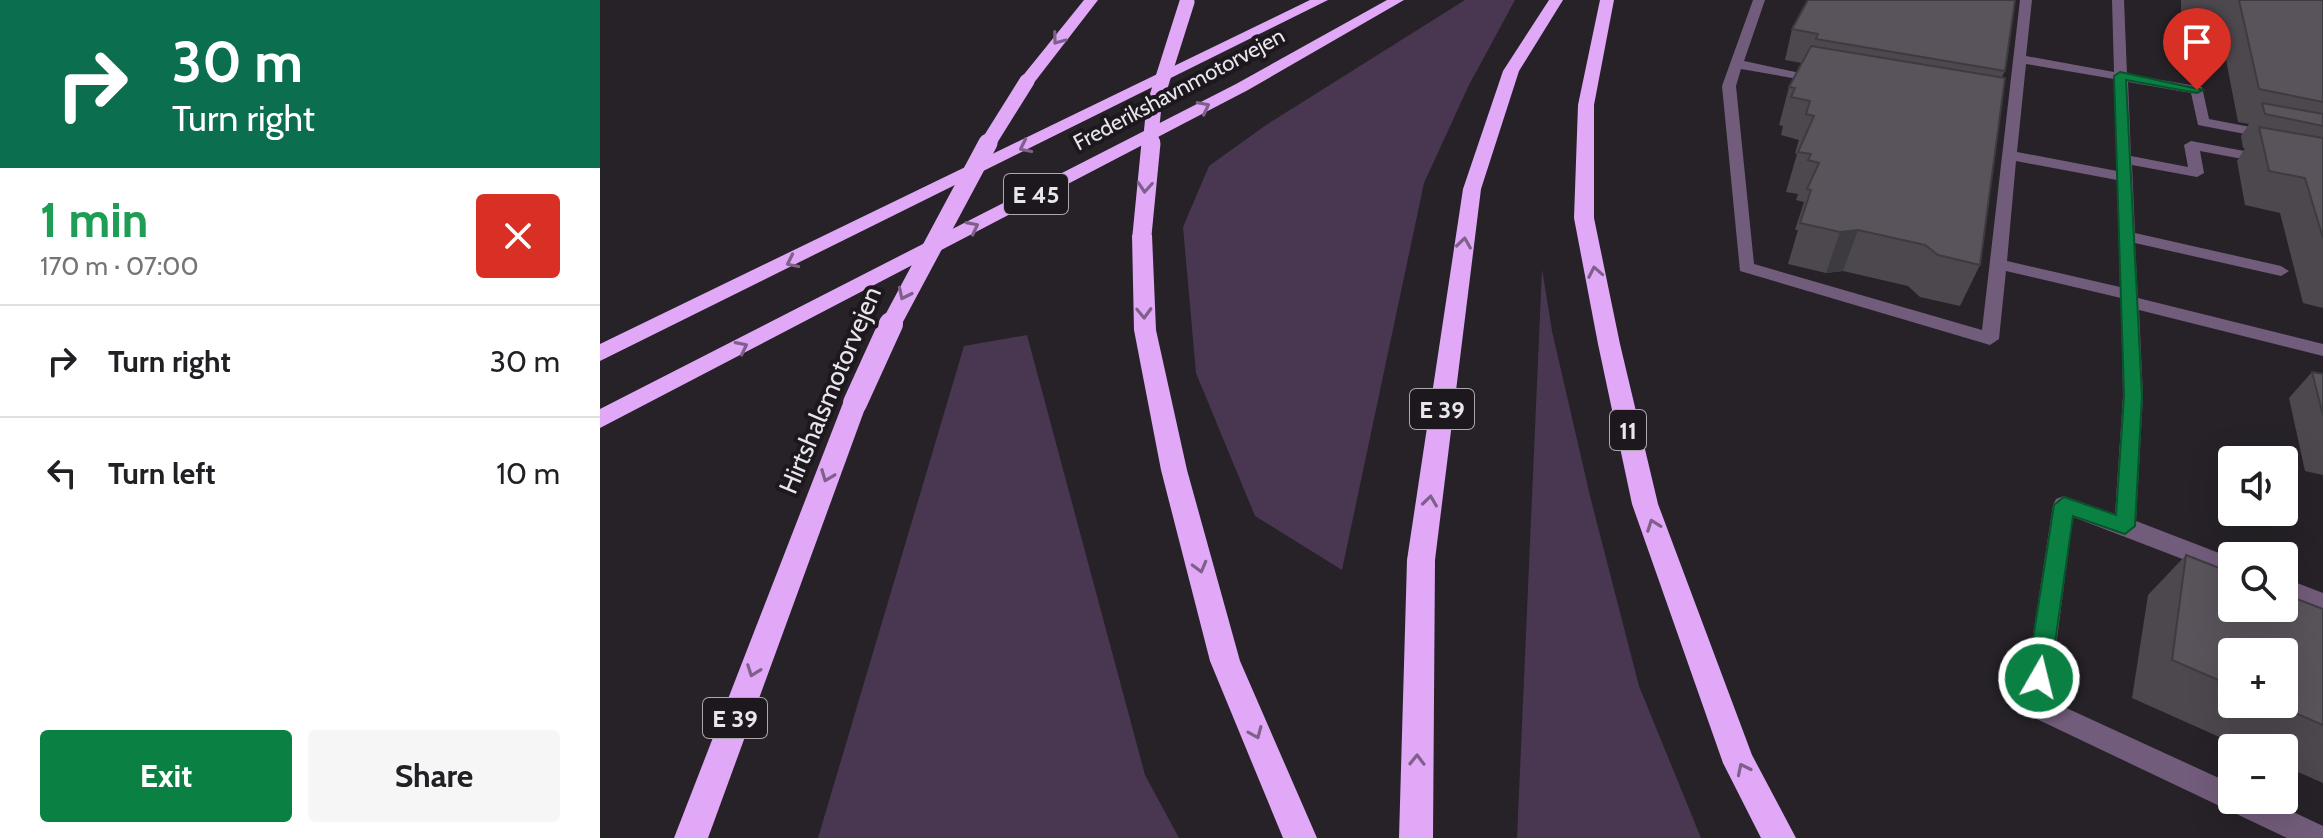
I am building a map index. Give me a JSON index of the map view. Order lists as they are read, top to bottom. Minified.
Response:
{"streets":{"highway":["Frederikshavnmotorvejen","E 45","Hirtshalsmotorvejen","E 39","11"]},"one_way":["Hirtshalsmotorvejen"],"page":{"turn":["30 m","Turn right"],"heading":["1 min","170 m · 07:00"],"list":[{"name":"Turn right","value":"30 m"},{"name":"Turn left","value":"10 m"}],"map_buttons":["+","−"],"buttons":["Exit","Share"]}}
